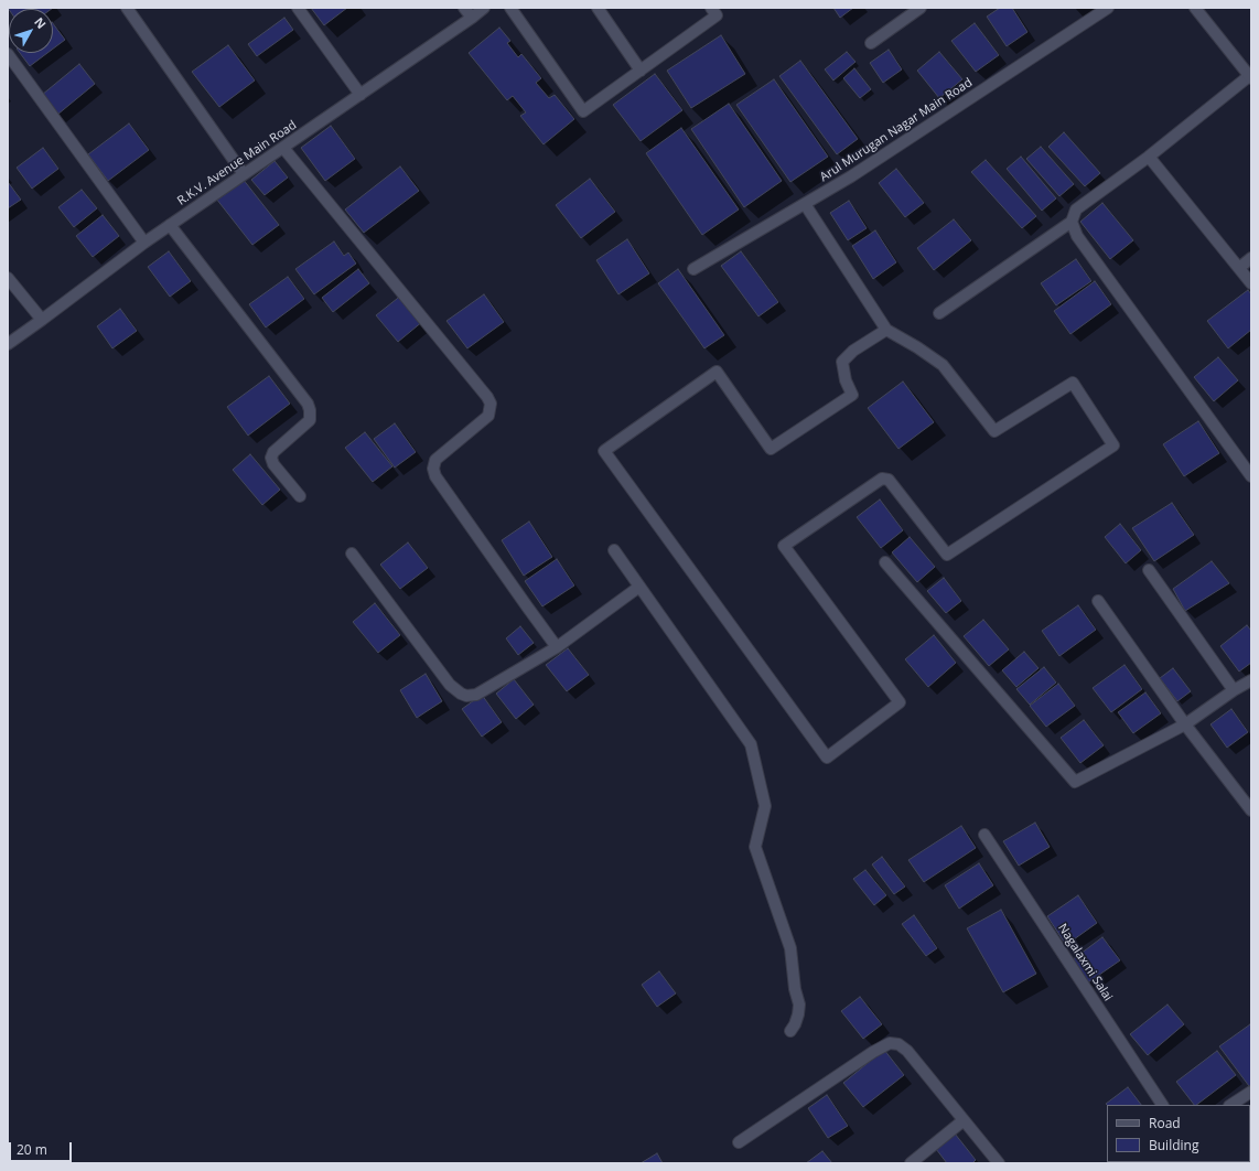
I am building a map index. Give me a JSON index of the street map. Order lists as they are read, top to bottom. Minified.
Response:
{"streets":{"street":["Arul Murugan Nagar Main Road","R.K.V. Avenue Main Road","Nagalaxmi Salai"]},"legend":["Road","Building"],"scale_bar":"20 m","north":"top right"}
